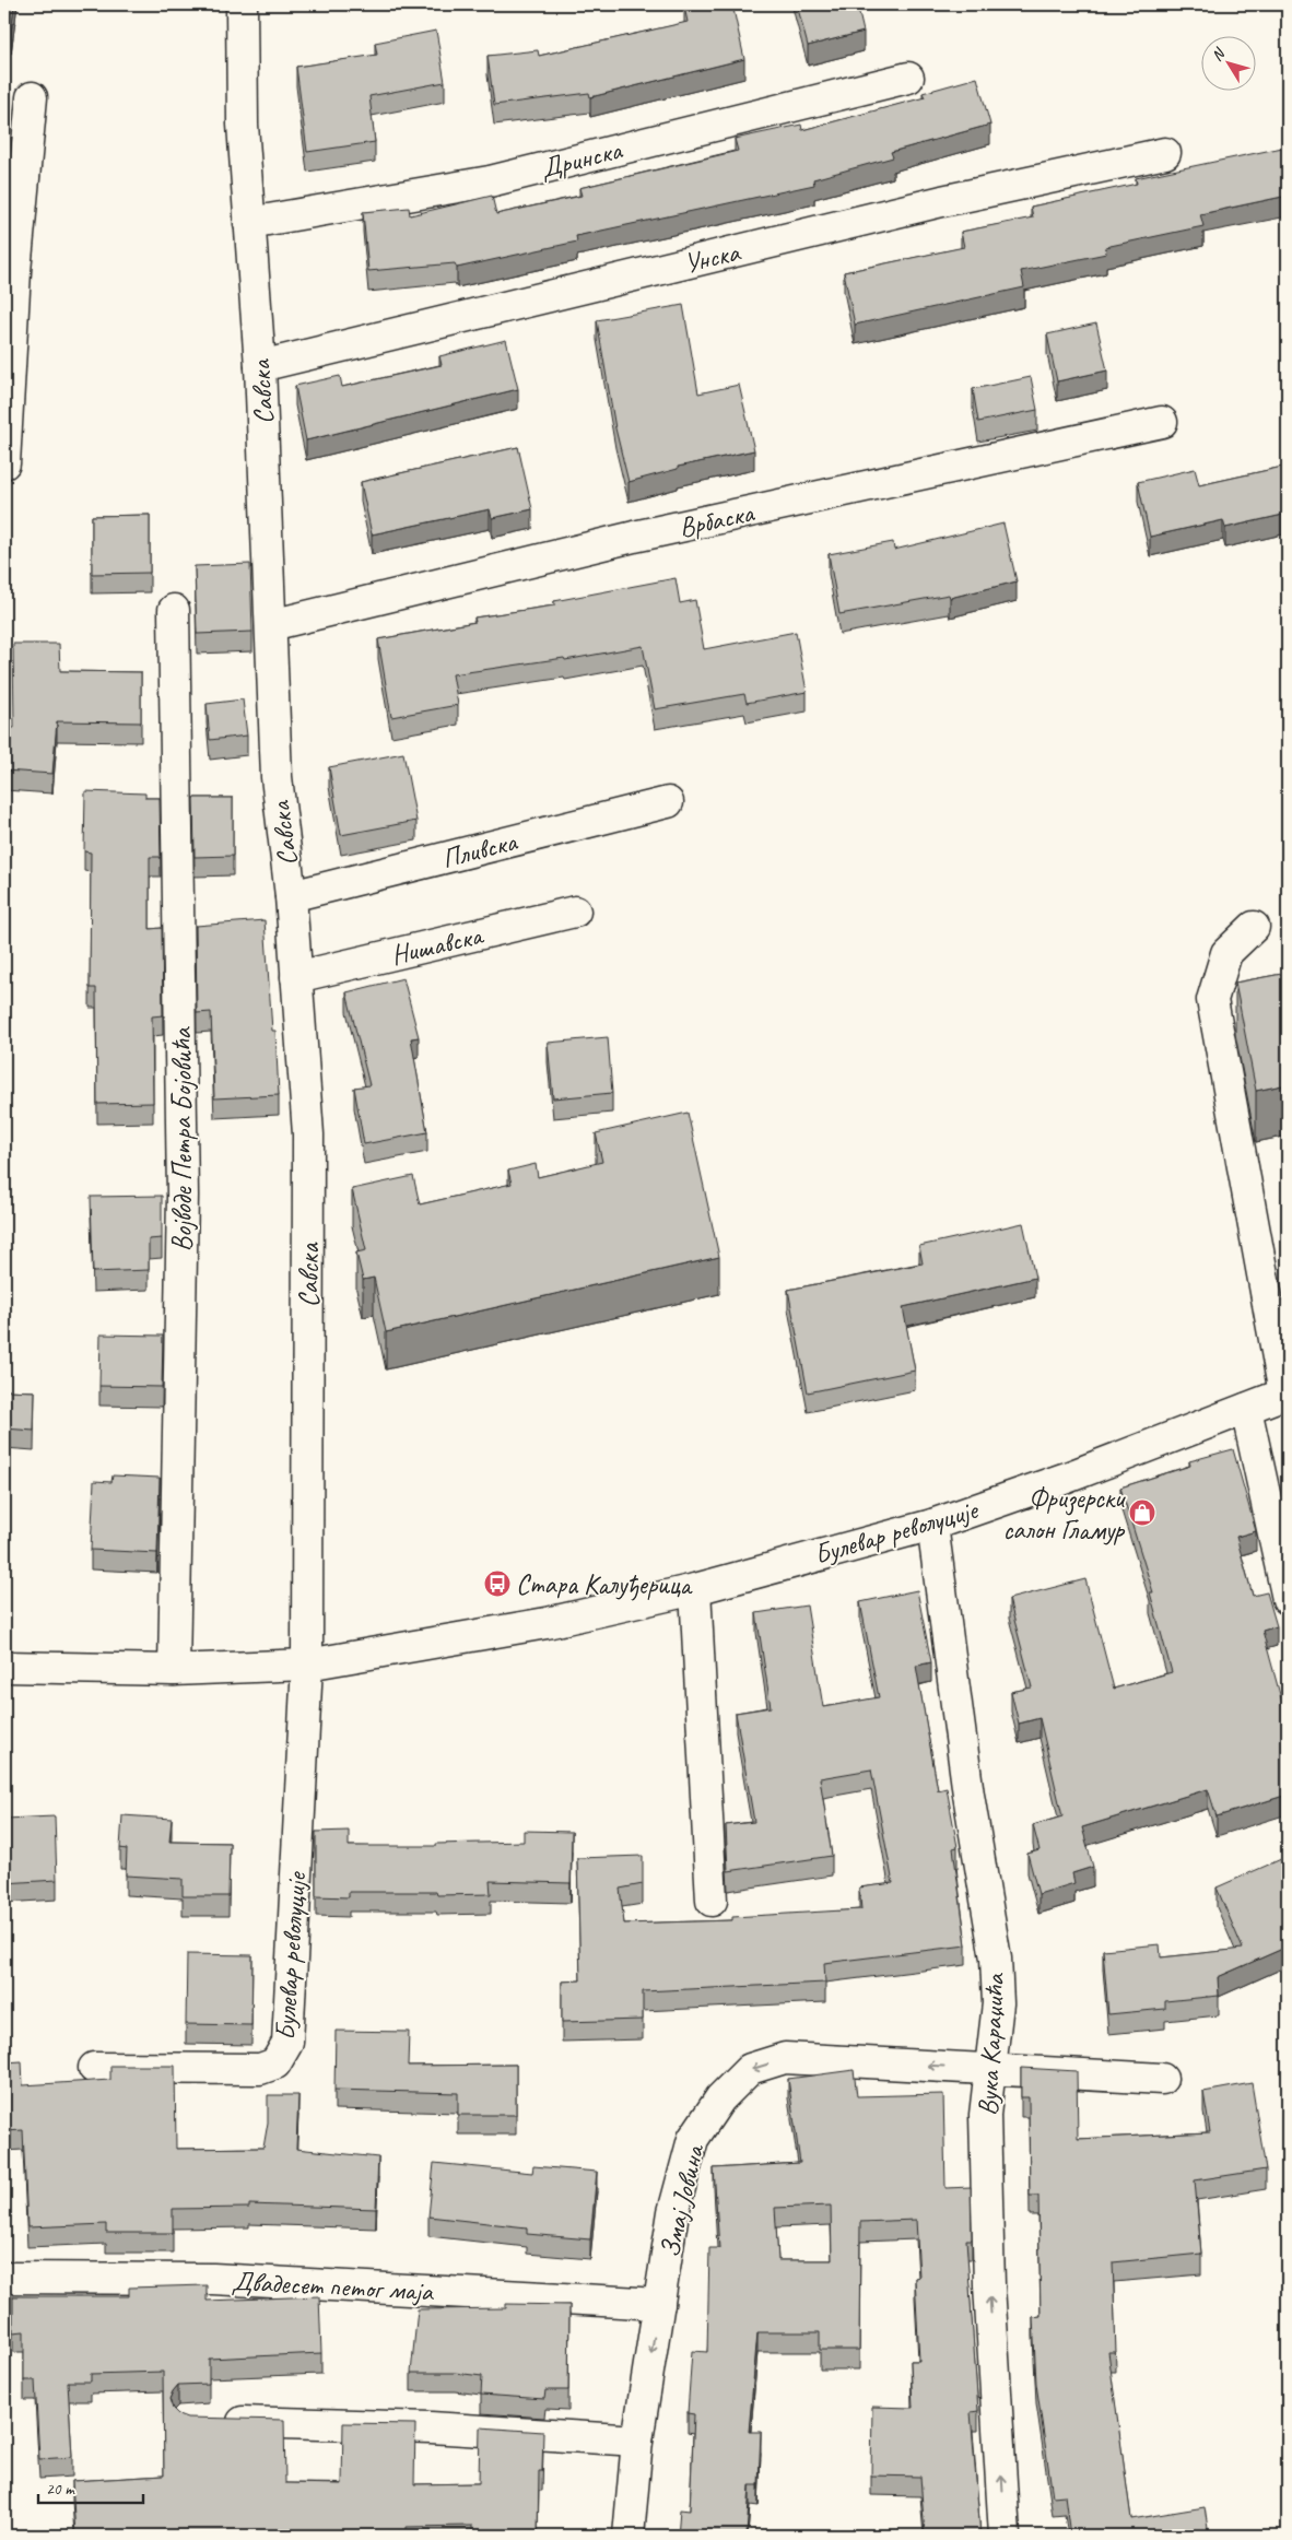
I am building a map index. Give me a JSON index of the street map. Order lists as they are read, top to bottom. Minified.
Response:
{"streets":{"street":["Дринска","Унска","Савска","Врбаска","Пливска","Нишавска","Војводе Петра Бојовића","Булевар револуције","Вука Караџића","Змај Јовина","Двадесет петог маја"]},"crossings":[["Дринска","Савска"],["Унска","Савска"],["Савска","Врбаска"],["Савска","Пливска"],["Савска","Нишавска"],["Савска","Булевар револуције"],["Војводе Петра Бојовића","Булевар револуције"],["Булевар револуције","Вука Караџића"],["Вука Караџића","Змај Јовина"],["Змај Јовина","Двадесет петог маја"]],"one_way":["Вука Караџића","Змај Јовина"],"places":{"shop":["Фризерски салон Гламур"],"bus stop":["Стара Калуђерица"]},"scale_bar":"20 m","north":"top left"}
